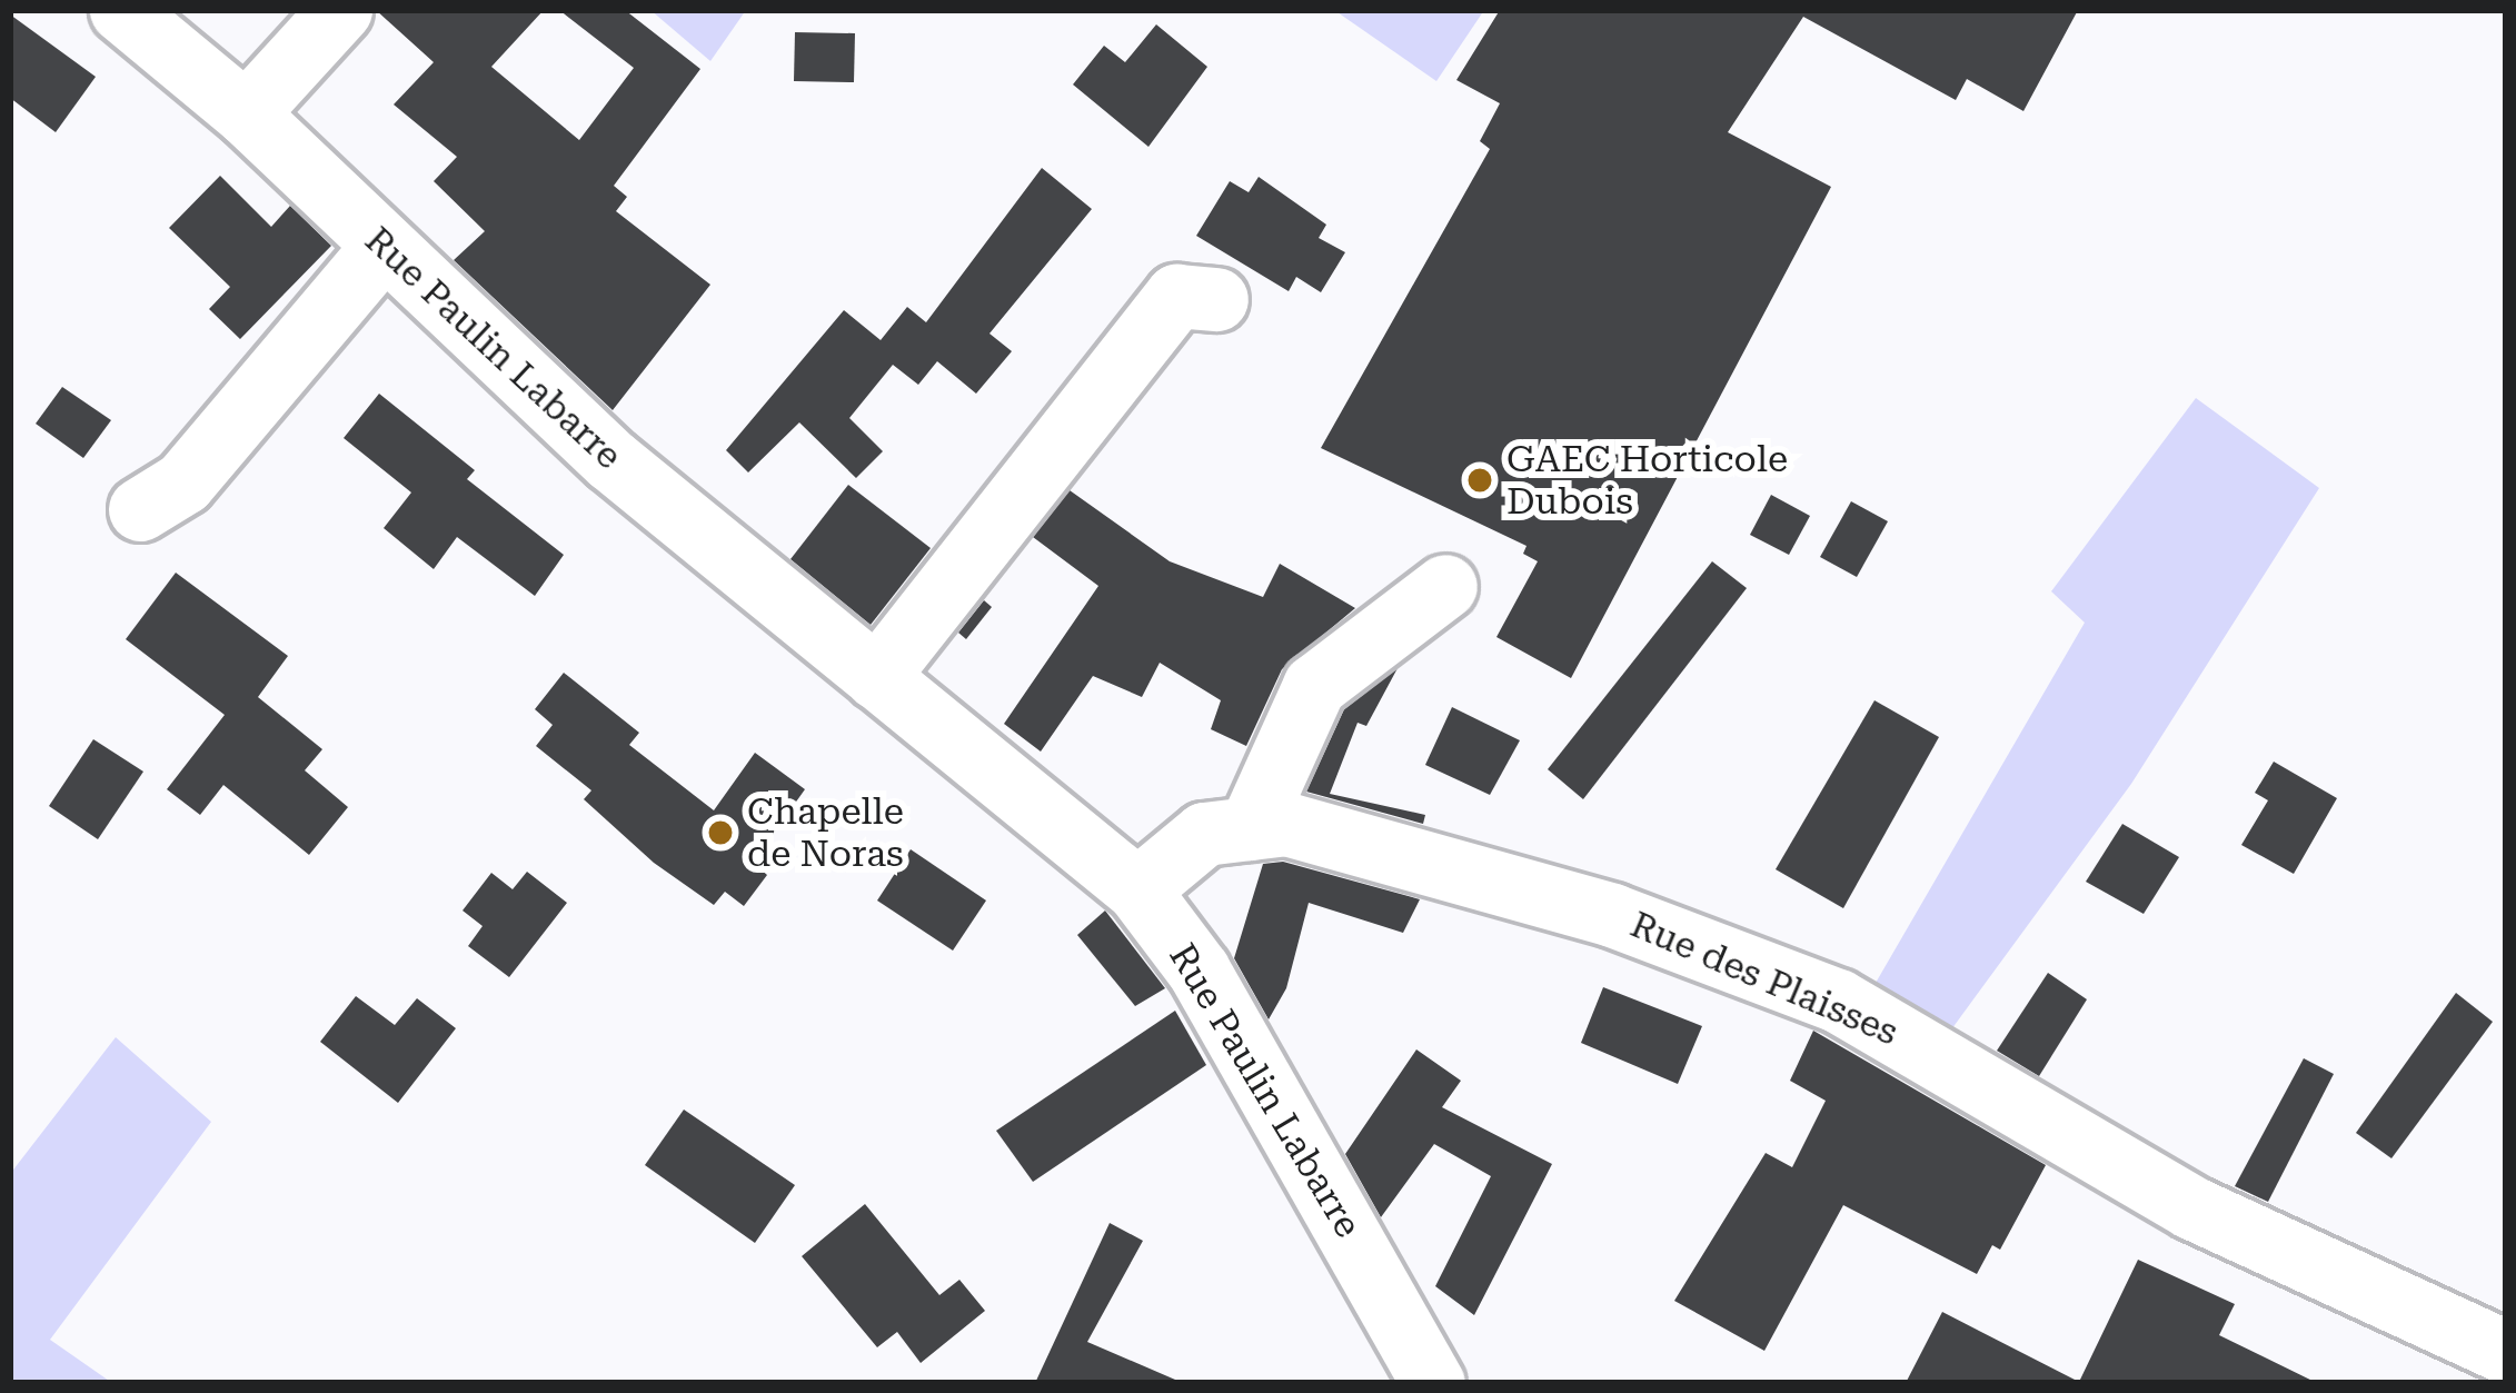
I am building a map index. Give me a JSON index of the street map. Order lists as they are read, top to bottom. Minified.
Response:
{"streets":{"street":["Rue Paulin Labarre","Rue des Plaisses"]},"crossings":[["Rue Paulin Labarre","Rue des Plaisses"]],"places":["GAEC Horticole Dubois","Chapelle de Noras"]}
